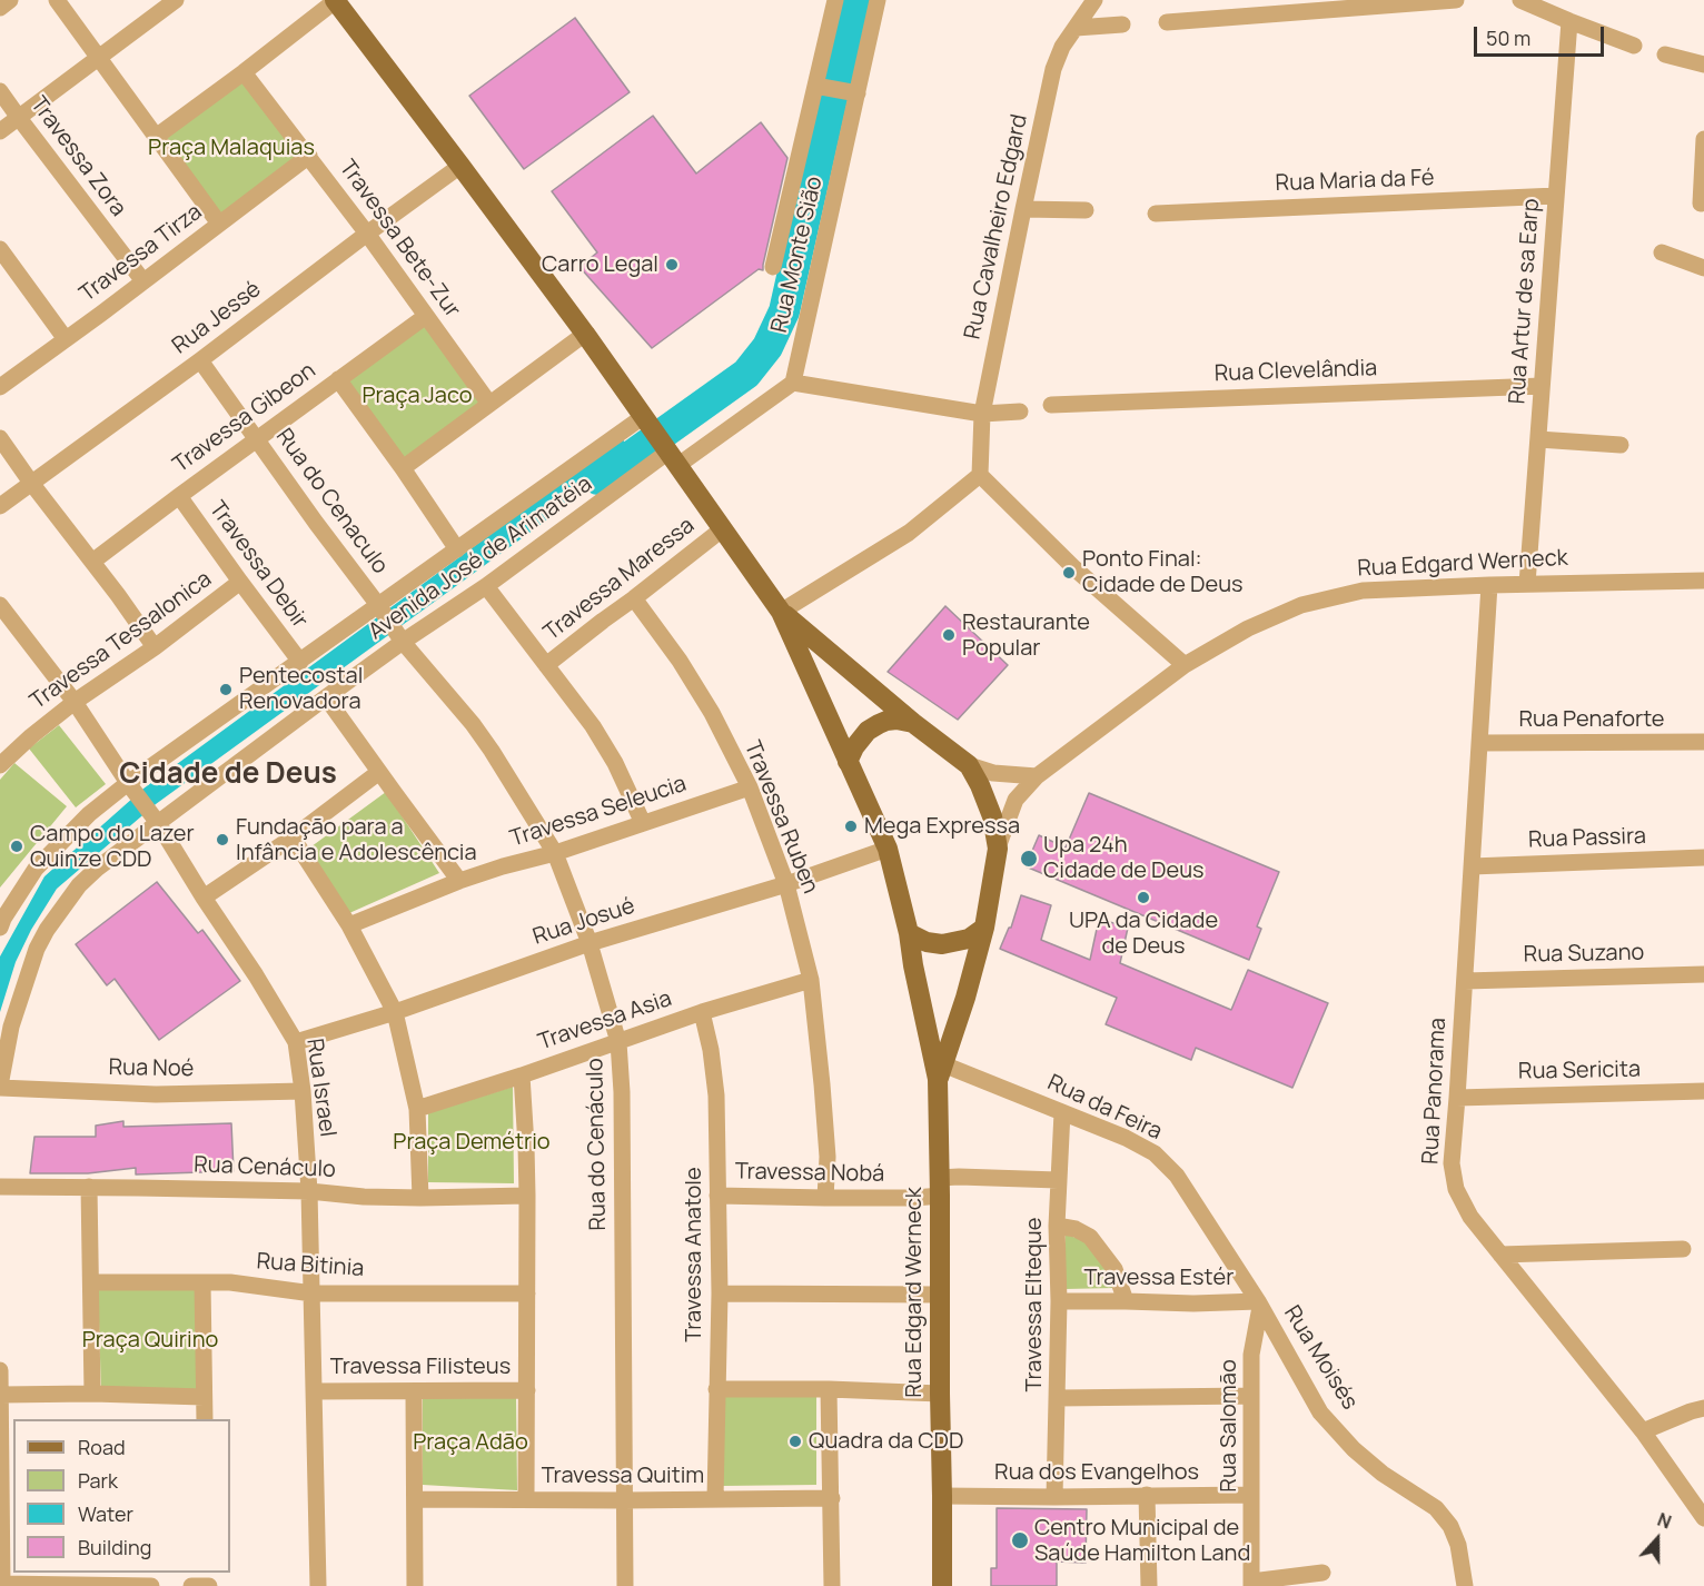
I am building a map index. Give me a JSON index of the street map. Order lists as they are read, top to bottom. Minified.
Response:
{"streets":{"main road":["Rua Edgard Werneck"],"street":["Travessa Zora","Rua Maria da Fé","Rua Cavalheiro Edgard","Travessa Bete-Zur","Travessa Tirza","Rua Monte Sião","Rua Artur de sa Earp","Rua Jessé","Rua Clevelândia","Travessa Gibeon","Rua do Cenaculo","Avenida José de Arimatéia","Travessa Debir","Travessa Maressa","Travessa Tessalonica","Rua Penaforte","Travessa Seleucia","Travessa Ruben","Rua Passira","Rua Josué","Rua Suzano","Travessa Asia","Rua Noé","Rua Sericita","Rua Israel","Rua Panorama","Rua da Feira","Rua do Cenáculo","Rua Cenáculo","Travessa Nobá","Travessa Anatole","Rua Bitinia","Travessa Estér","Travessa Elteque","Rua Moisés","Travessa Filisteus","Rua Salomão","Rua dos Evangelhos","Travessa Quitim"]},"crossings":[["Travessa Zora","Travessa Tirza"],["Rua Maria da Fé","Rua Artur de sa Earp"],["Travessa Bete-Zur","Travessa Tirza"],["Travessa Bete-Zur","Rua Jessé"],["Travessa Bete-Zur","Travessa Gibeon"],["Rua Artur de sa Earp","Rua Clevelândia"],["Rua Artur de sa Earp","Rua Edgard Werneck"],["Rua Jessé","Rua do Cenaculo"],["Travessa Gibeon","Rua do Cenaculo"],["Travessa Gibeon","Travessa Debir"],["Rua do Cenaculo","Avenida José de Arimatéia"],["Rua do Cenaculo","Rua do Cenáculo"],["Avenida José de Arimatéia","Travessa Debir"],["Avenida José de Arimatéia","Rua Noé"],["Avenida José de Arimatéia","Rua Israel"],["Avenida José de Arimatéia","Rua do Cenáculo"],["Rua Edgard Werneck","Rua Panorama"],["Rua Edgard Werneck","Rua da Feira"],["Rua Edgard Werneck","Travessa Nobá"],["Rua Edgard Werneck","Rua dos Evangelhos"],["Travessa Debir","Travessa Tessalonica"],["Travessa Maressa","Travessa Ruben"],["Travessa Tessalonica","Rua Israel"],["Rua Penaforte","Rua Panorama"],["Travessa Seleucia","Travessa Ruben"],["Travessa Seleucia","Rua do Cenáculo"],["Travessa Ruben","Rua Josué"],["Travessa Ruben","Travessa Asia"],["Travessa Ruben","Travessa Nobá"],["Rua Passira","Rua Panorama"],["Rua Josué","Rua Israel"],["Rua Josué","Rua do Cenáculo"],["Rua Suzano","Rua Panorama"],["Travessa Asia","Rua do Cenáculo"],["Travessa Asia","Travessa Anatole"],["Rua Noé","Rua Israel"],["Rua Sericita","Rua Panorama"],["Rua Israel","Rua Cenáculo"],["Rua Israel","Rua Bitinia"],["Rua Israel","Travessa Filisteus"],["Rua da Feira","Travessa Estér"],["Rua da Feira","Travessa Elteque"],["Rua da Feira","Rua Moisés"],["Rua da Feira","Rua Salomão"],["Rua do Cenáculo","Travessa Quitim"],["Travessa Nobá","Travessa Anatole"],["Travessa Nobá","Travessa Elteque"],["Travessa Anatole","Travessa Quitim"],["Travessa Estér","Travessa Elteque"],["Travessa Estér","Rua Moisés"],["Travessa Estér","Rua Salomão"],["Travessa Elteque","Rua dos Evangelhos"],["Rua Moisés","Rua Salomão"],["Rua Salomão","Rua dos Evangelhos"]],"districts":["Cidade de Deus"],"parks":["Praça Malaquias","Praça Jaco","Praça Demétrio","Praça Quirino","Praça Adão"],"places":["Carro Legal","Ponto Final: Cidade de Deus","Restaurante Popular","Pentecostal Renovadora","Mega Expressa","Fundação para a Infância e Adolescência","Campo do Lazer Quinze CDD","Upa 24h Cidade de Deus","UPA da Cidade de Deus","Quadra da CDD","Centro Municipal de Saúde Hamilton Land"],"legend":["Road","Park","Water","Building"],"scale_bar":"50 m","north":"top"}
